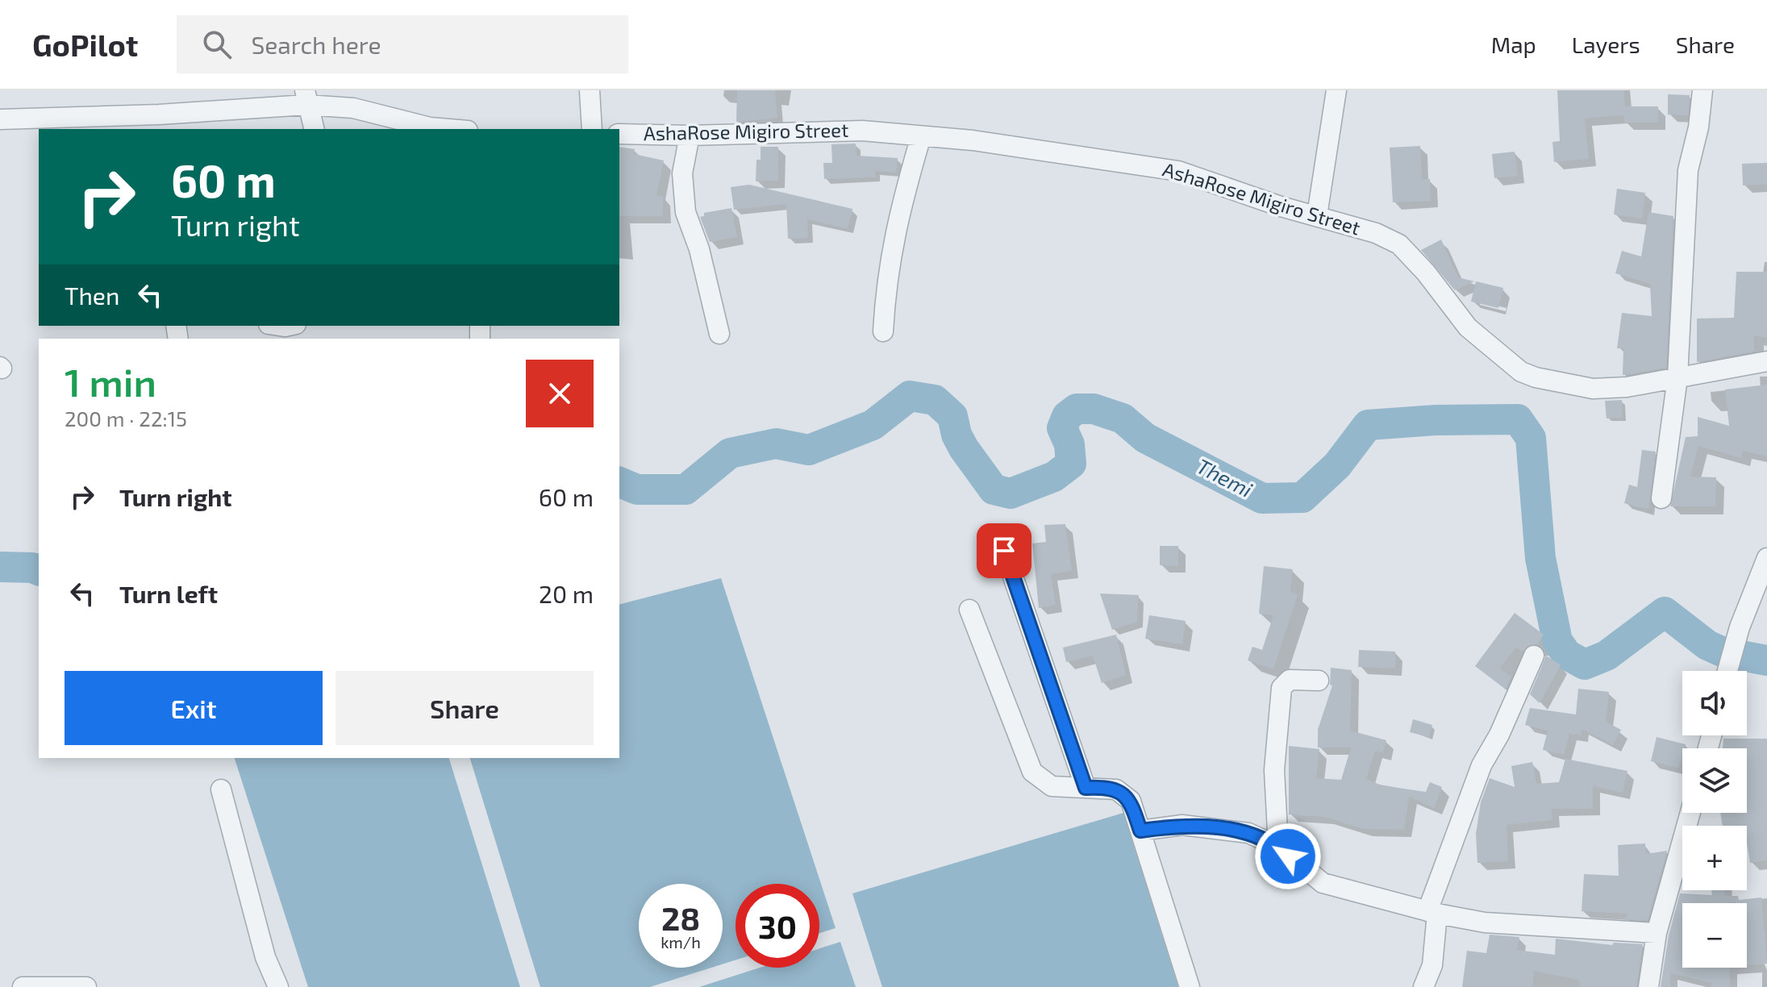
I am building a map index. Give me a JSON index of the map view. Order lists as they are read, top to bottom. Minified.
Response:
{"streets":{"street":["AshaRose Migiro Street"]},"water":["Themi"],"page":{"header":"GoPilot","search":"Search here","nav":["Map","Layers","Share"],"turn":["60 m","Turn right"],"then":"Then","heading":["1 min","200 m · 22:15"],"list":[{"name":"Turn right","value":"60 m"},{"name":"Turn left","value":"20 m"}],"buttons":["Exit","Share"],"map_buttons":["+","−"],"speed":"28 km/h","limit":"30"}}
